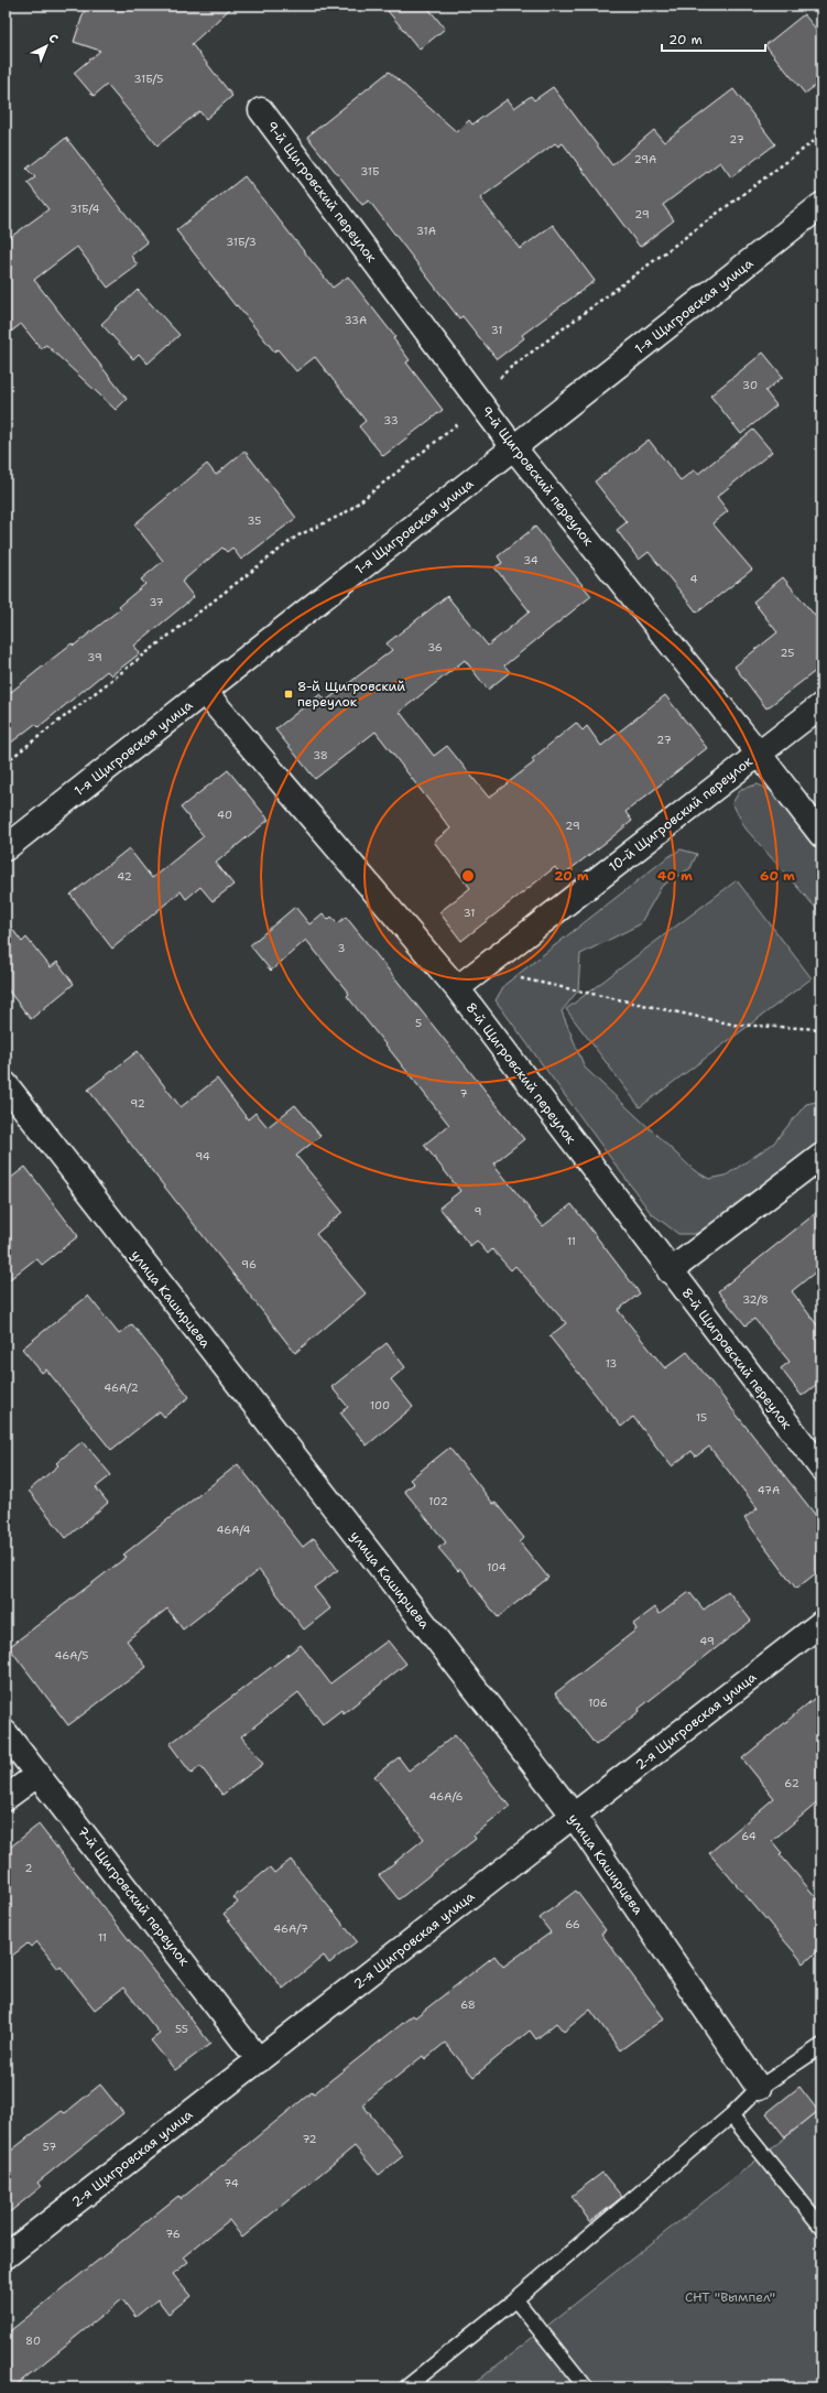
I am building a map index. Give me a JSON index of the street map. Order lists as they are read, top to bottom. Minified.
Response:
{"streets":{"street":["9-й Щигровский переулок","1-я Щигровская улица","10-й Щигровский переулок","8-й Щигровский переулок","улица Каширцева","2-я Щигровская улица","7-й Щигровский переулок"]},"crossings":[["9-й Щигровский переулок","1-я Щигровская улица"],["9-й Щигровский переулок","10-й Щигровский переулок"],["1-я Щигровская улица","8-й Щигровский переулок"],["10-й Щигровский переулок","8-й Щигровский переулок"],["улица Каширцева","2-я Щигровская улица"],["2-я Щигровская улица","7-й Щигровский переулок"]],"parks":["СНТ \"Вымпел\""],"places":{"transit":["8-й Щигровский переулок"]},"house_numbers":["31Б/5","27","29А","31Б","31Б/4","29","31А","31Б/3","33А","31","30","33","35","34","4","37","36","25","39","27","38","40","29","42","31","3","5","7","92","94","9","11","96","32/8","13","46А/2","100","15","47А","102","46А/4","104","49","46А/5","106","62","46А/6","64","2","66","46А/7","11","68","55","72","57","74","76","80"],"scale_bar":"20 m","north":"top right","rings":["20 m","40 m","60 m"]}
